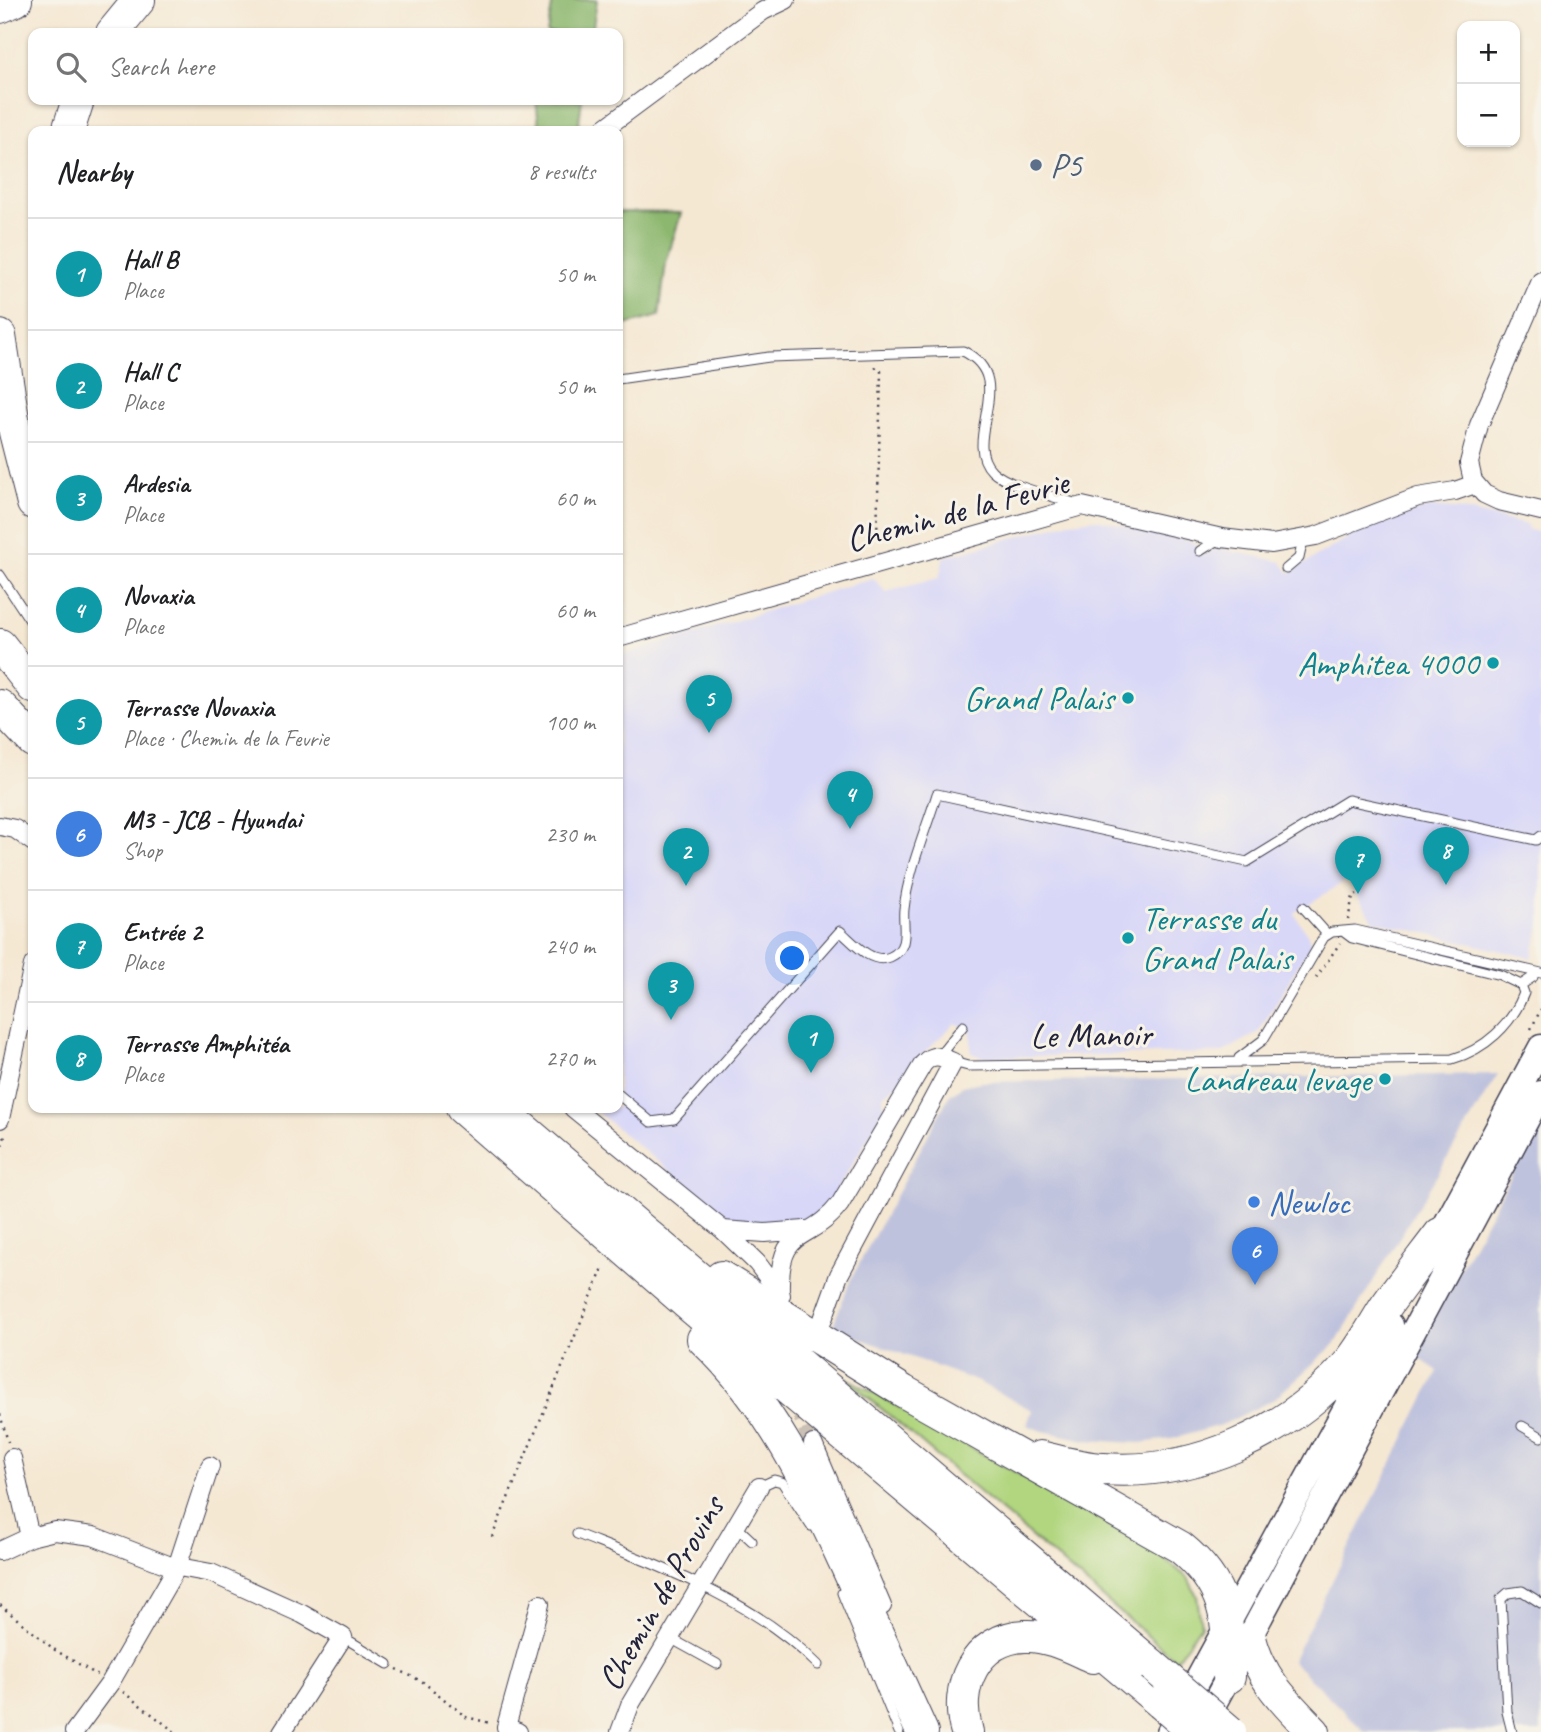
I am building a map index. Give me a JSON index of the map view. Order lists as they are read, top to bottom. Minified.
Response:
{"streets":{"street":["Chemin de la Fevrie","Chemin de Provins"],"lane":["Le Manoir"]},"places":["P5","Amphitea 4000","Grand Palais","Terrasse du Grand Palais","Landreau levage","Newloc"],"page":{"map_buttons":["+","−"],"search":"Search here","heading":["Nearby","8 results"],"list":[{"mark":"1","name":"Hall B","note":"Place","value":"50 m"},{"mark":"2","name":"Hall C","note":"Place","value":"50 m"},{"mark":"3","name":"Ardesia","note":"Place","value":"60 m"},{"mark":"4","name":"Novaxia","note":"Place","value":"60 m"},{"mark":"5","name":"Terrasse Novaxia","note":"Place · Chemin de la Fevrie","value":"100 m"},{"mark":"6","name":"M3 - JCB - Hyundai","note":"Shop","value":"230 m"},{"mark":"7","name":"Entrée 2","note":"Place","value":"240 m"},{"mark":"8","name":"Terrasse Amphitéa","note":"Place","value":"270 m"}],"pins":["5","4","8","2","7","3","1","6"]}}
